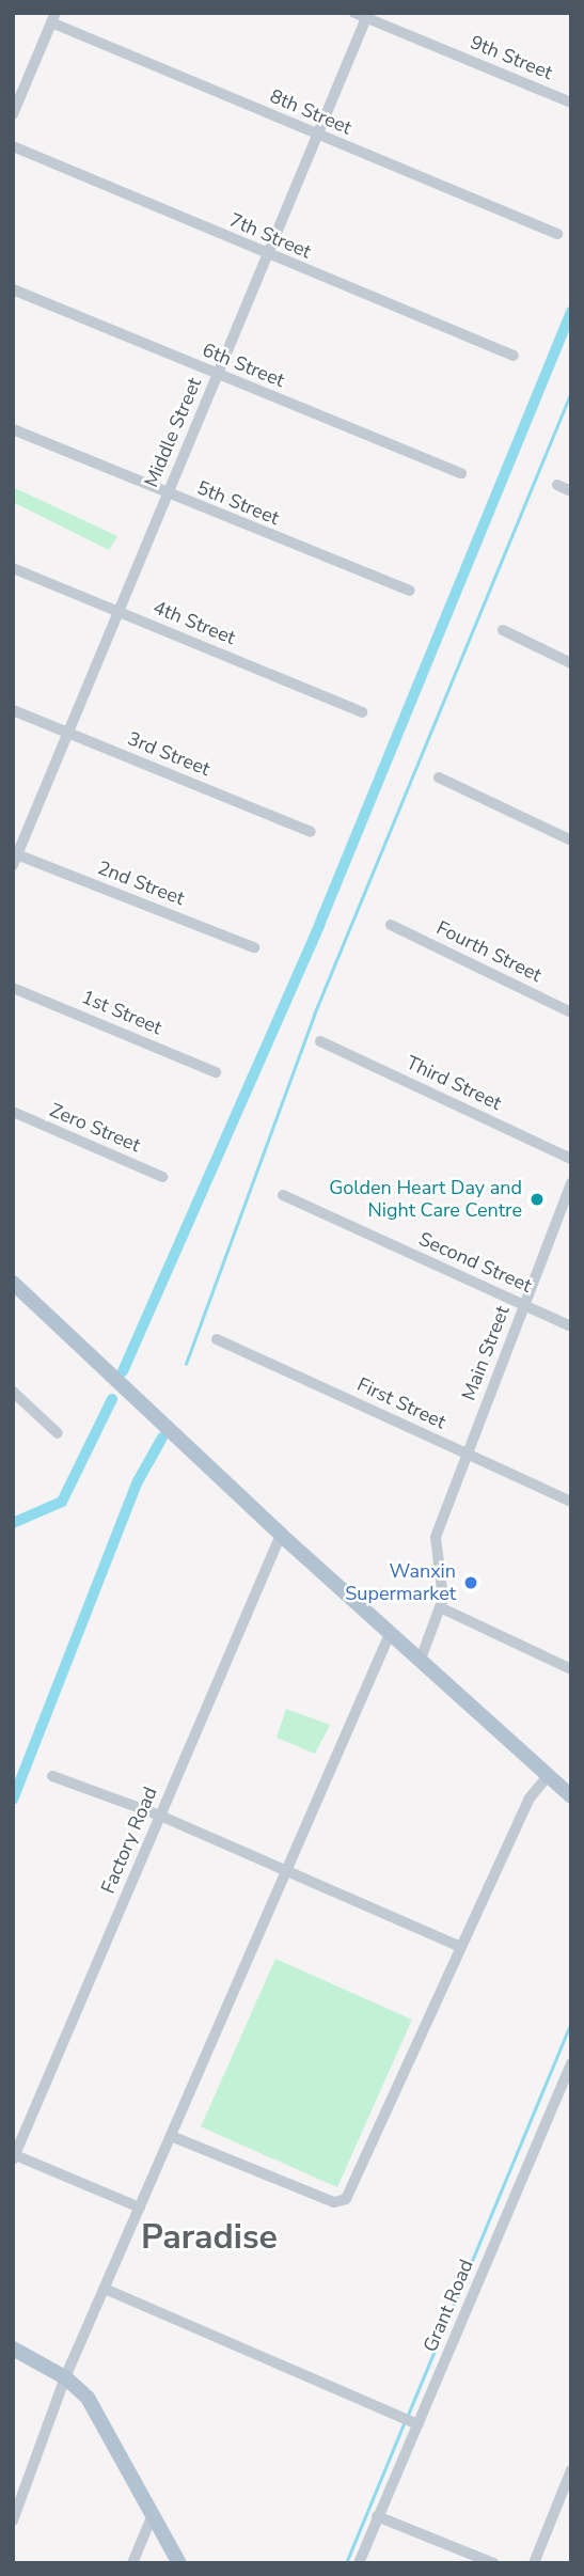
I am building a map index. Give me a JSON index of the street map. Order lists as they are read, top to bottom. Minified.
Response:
{"streets":{"street":["9th Street","8th Street","7th Street","6th Street","Middle Street","5th Street","4th Street","3rd Street","2nd Street","Fourth Street","1st Street","Third Street","Zero Street","Second Street","Main Street","First Street","Factory Road","Grant Road"]},"crossings":[["9th Street","Middle Street"],["8th Street","Middle Street"],["7th Street","Middle Street"],["6th Street","Middle Street"],["Middle Street","5th Street"],["Middle Street","4th Street"],["Middle Street","3rd Street"],["Middle Street","2nd Street"],["Second Street","Main Street"],["Main Street","First Street"]],"districts":["Paradise"],"places":["Golden Heart Day and Night Care Centre","Wanxin Supermarket"]}
